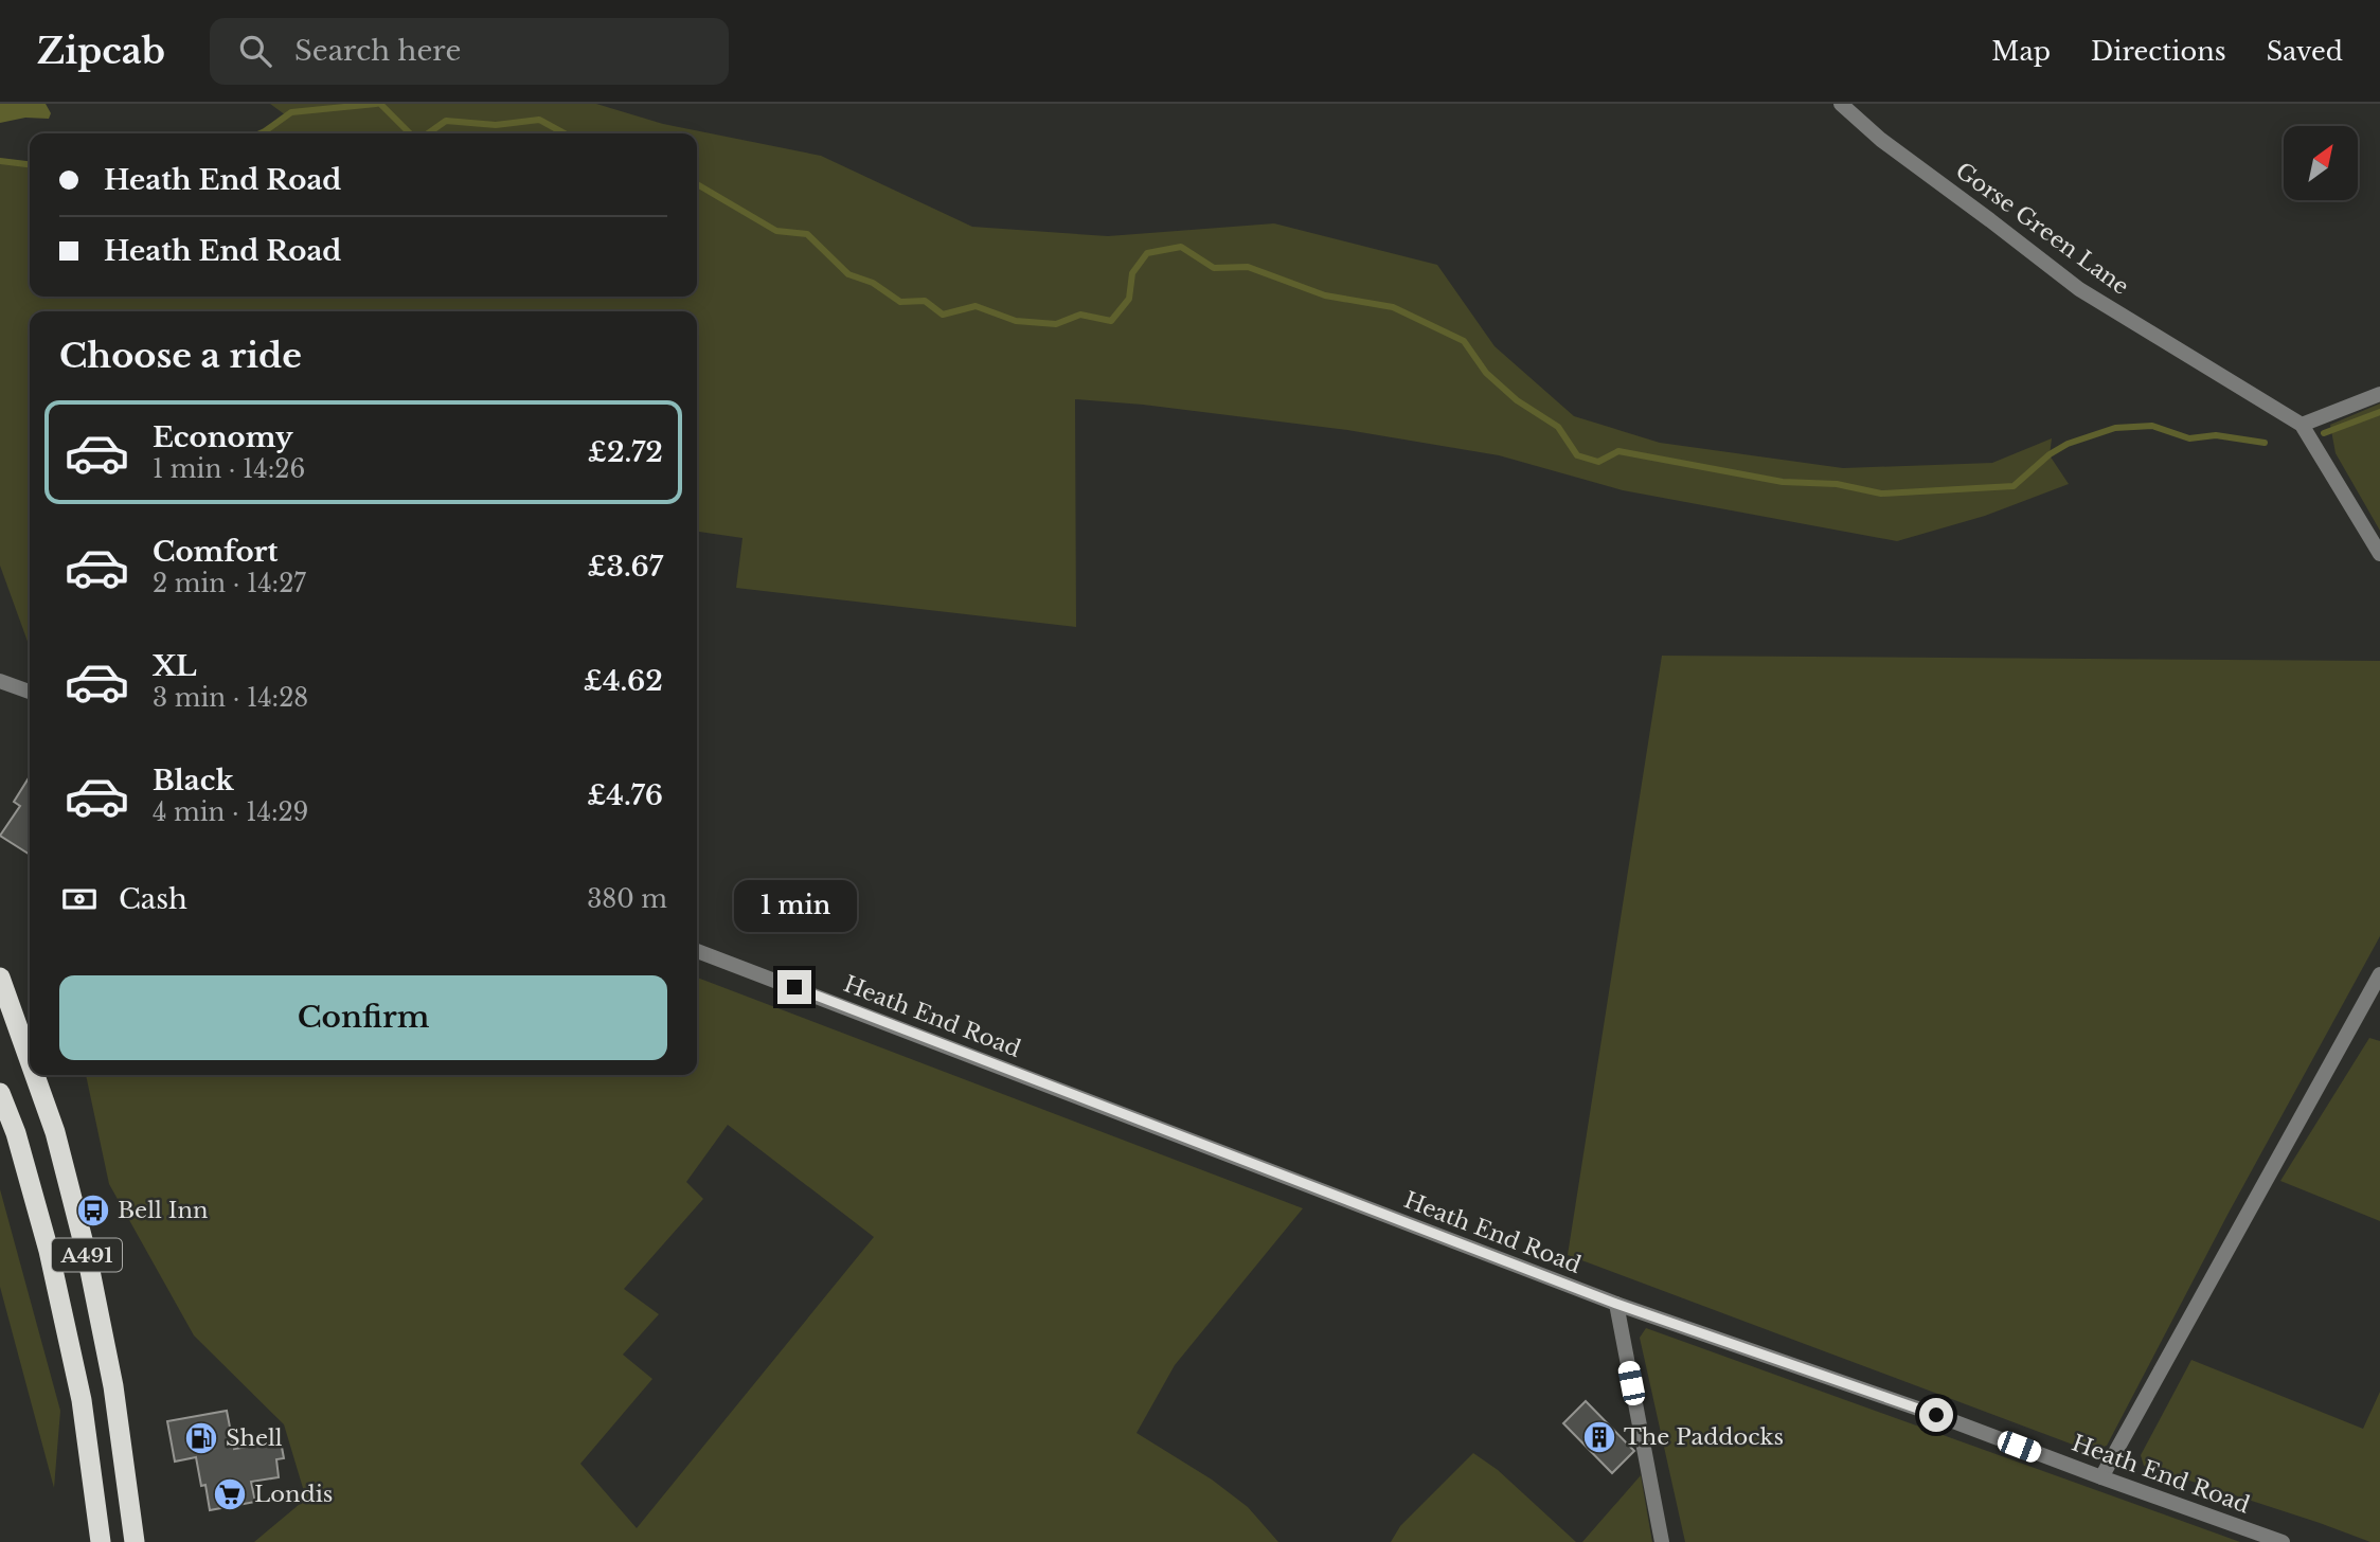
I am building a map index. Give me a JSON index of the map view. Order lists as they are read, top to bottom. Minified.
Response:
{"streets":{"highway":["A491"],"street":["Gorse Green Lane","Heath End Road"]},"places":{"bus stop":["Bell Inn"],"building":["The Paddocks"],"fuel station":["Shell"],"supermarket":["Londis"]},"north":"top right","page":{"header":"Zipcab","search":"Search here","nav":["Map","Directions","Saved"],"banner":["Heath End Road","Heath End Road"],"heading":"Choose a ride","list":[{"name":"Economy","note":"1 min · 14:26","value":"£2.72"},{"name":"Comfort","note":"2 min · 14:27","value":"£3.67"},{"name":"XL","note":"3 min · 14:28","value":"£4.62"},{"name":"Black","note":"4 min · 14:29","value":"£4.76"}],"pay":["Cash","380 m"],"bubble":"1 min","buttons":"Confirm"}}
